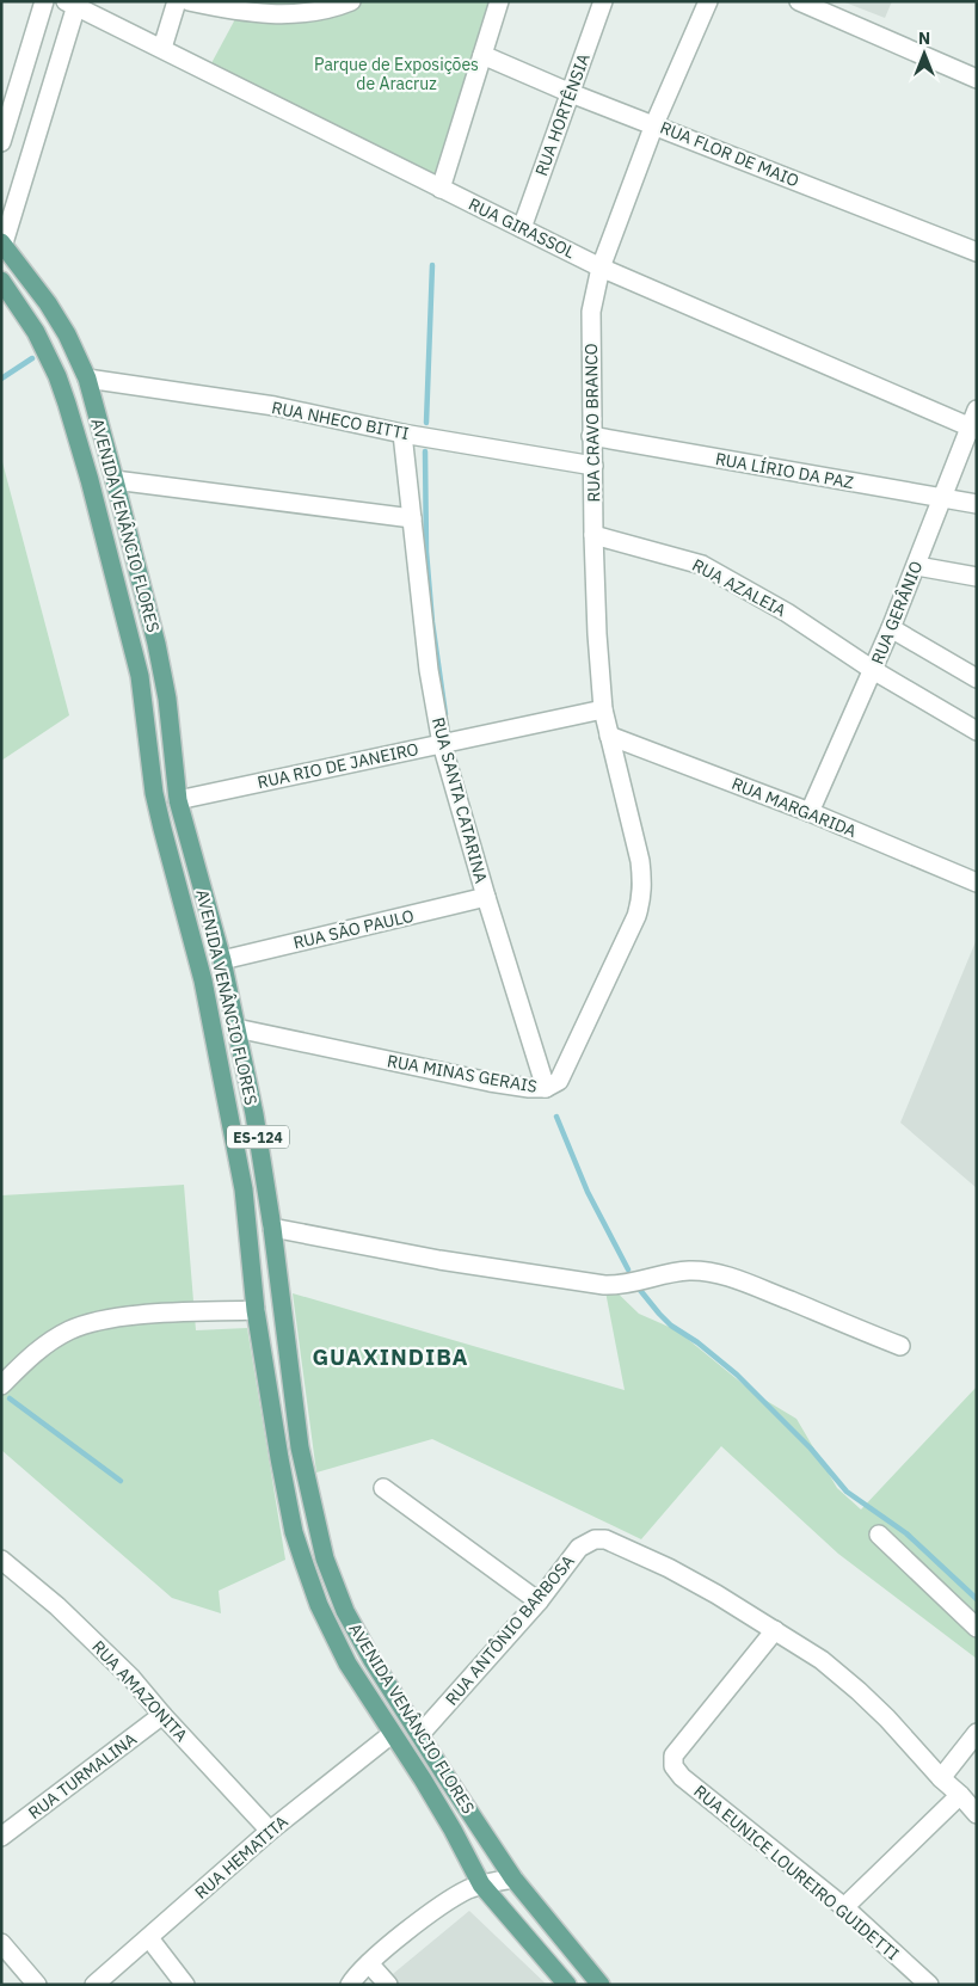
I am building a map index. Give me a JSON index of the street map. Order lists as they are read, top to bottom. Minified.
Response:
{"streets":{"main road":["AVENIDA VENÂNCIO FLORES","ES-124"],"street":["RUA HORTÊNSIA","RUA FLOR DE MAIO","RUA GIRASSOL","RUA NHECO BITTI","RUA CRAVO BRANCO","RUA LÍRIO DA PAZ","RUA AZALEIA","RUA GERÂNIO","RUA RIO DE JANEIRO","RUA SANTA CATARINA","RUA MARGARIDA","RUA SÃO PAULO","RUA MINAS GERAIS","RUA ANTÔNIO BARBOSA","RUA AMAZONITA","RUA TURMALINA","RUA HEMATITA","RUA EUNICE LOUREIRO GUIDETTI"]},"crossings":[["RUA HORTÊNSIA","RUA FLOR DE MAIO"],["RUA HORTÊNSIA","RUA GIRASSOL"],["RUA FLOR DE MAIO","RUA CRAVO BRANCO"],["RUA GIRASSOL","RUA CRAVO BRANCO"],["RUA GIRASSOL","RUA GERÂNIO"],["RUA NHECO BITTI","RUA CRAVO BRANCO"],["RUA NHECO BITTI","AVENIDA VENÂNCIO FLORES"],["RUA NHECO BITTI","RUA SANTA CATARINA"],["RUA CRAVO BRANCO","RUA LÍRIO DA PAZ"],["RUA CRAVO BRANCO","RUA AZALEIA"],["RUA CRAVO BRANCO","RUA RIO DE JANEIRO"],["RUA CRAVO BRANCO","RUA MARGARIDA"],["RUA CRAVO BRANCO","RUA MINAS GERAIS"],["RUA LÍRIO DA PAZ","RUA GERÂNIO"],["AVENIDA VENÂNCIO FLORES","RUA RIO DE JANEIRO"],["AVENIDA VENÂNCIO FLORES","RUA SÃO PAULO"],["AVENIDA VENÂNCIO FLORES","RUA MINAS GERAIS"],["AVENIDA VENÂNCIO FLORES","RUA ANTÔNIO BARBOSA"],["AVENIDA VENÂNCIO FLORES","RUA HEMATITA"],["RUA AZALEIA","RUA GERÂNIO"],["RUA GERÂNIO","RUA MARGARIDA"],["RUA RIO DE JANEIRO","RUA SANTA CATARINA"],["RUA SANTA CATARINA","RUA SÃO PAULO"],["RUA SANTA CATARINA","RUA MINAS GERAIS"],["RUA ANTÔNIO BARBOSA","RUA EUNICE LOUREIRO GUIDETTI"],["RUA AMAZONITA","RUA TURMALINA"],["RUA AMAZONITA","RUA HEMATITA"]],"districts":["GUAXINDIBA"],"parks":["Parque de Exposições de Aracruz"],"north":"top"}
